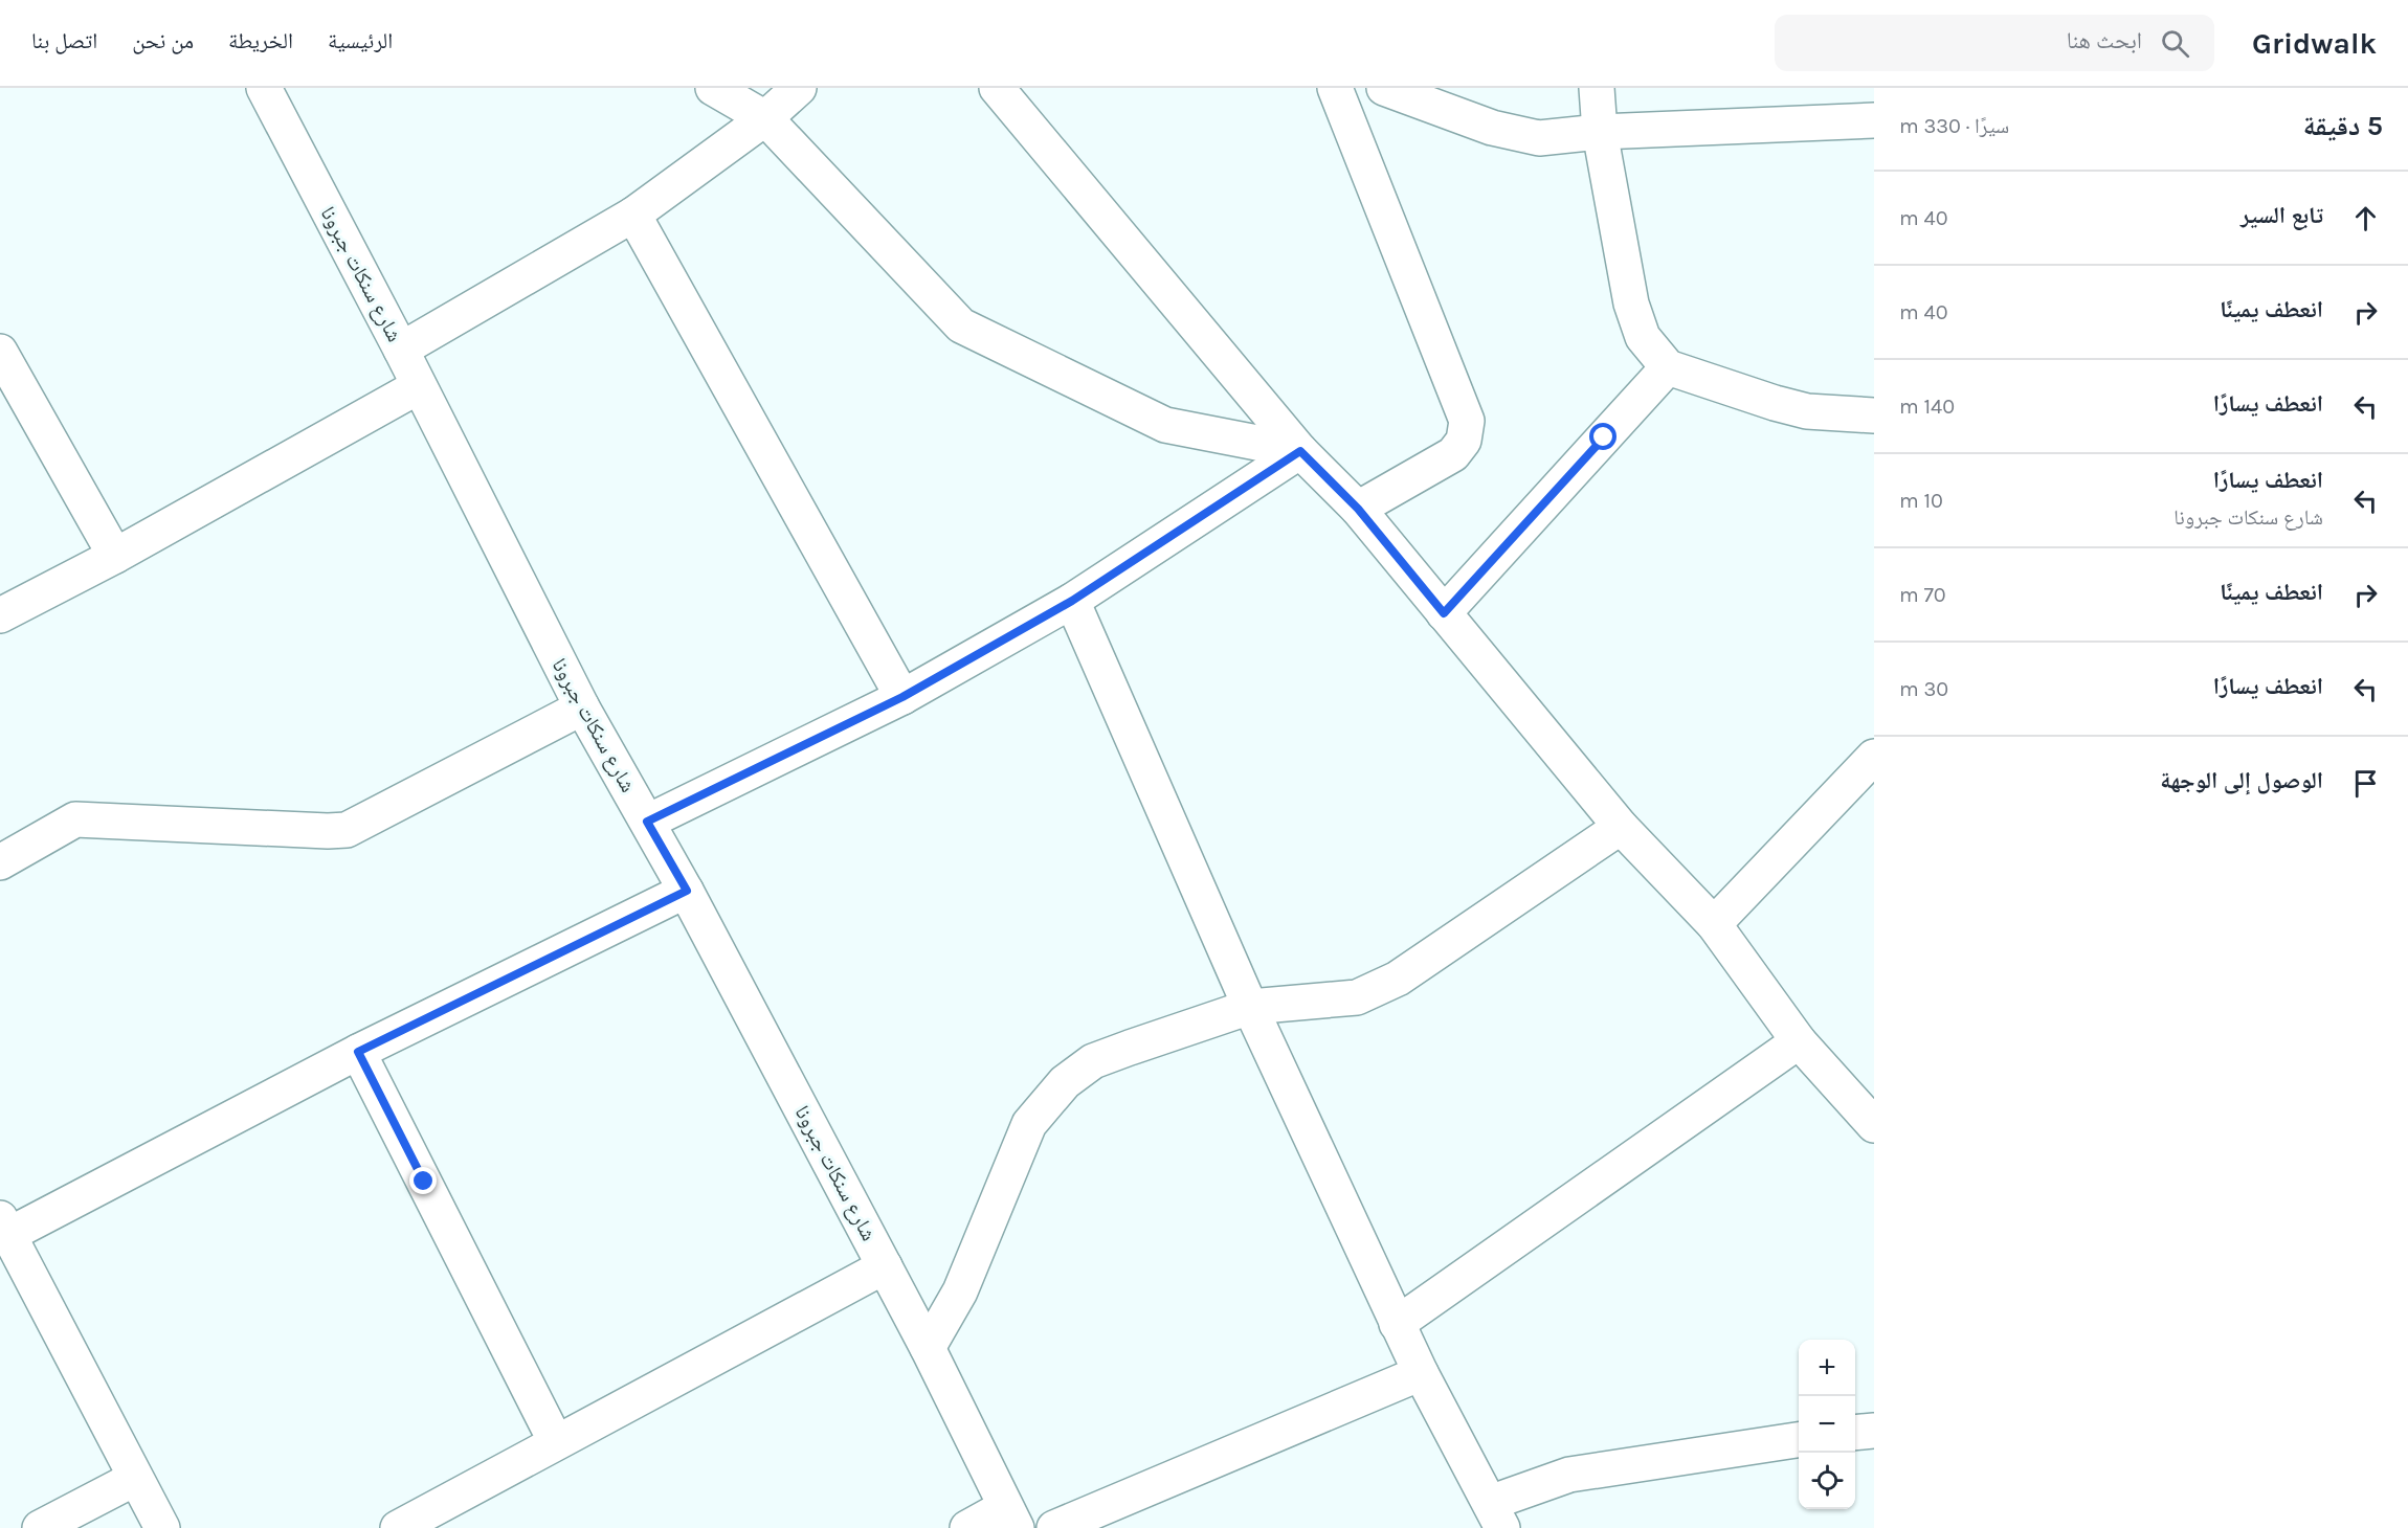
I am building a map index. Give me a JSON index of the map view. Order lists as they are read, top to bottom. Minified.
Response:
{"streets":{"street":["شارع سنكات جبرونا"]},"page":{"header":"Gridwalk","search":"ابحث هنا","nav":["الرئيسية","الخريطة","من نحن","اتصل بنا"],"heading":["5 دقيقة","سيرًا · 330 m"],"list":[["تابع السير","40 m"],["انعطف يمينًا","40 m"],["انعطف يسارًا","140 m"],["انعطف يسارًا","شارع سنكات جبرونا","10 m"],["انعطف يمينًا","70 m"],["انعطف يسارًا","30 m"],"الوصول إلى الوجهة"],"map_buttons":["+","−"]}}
